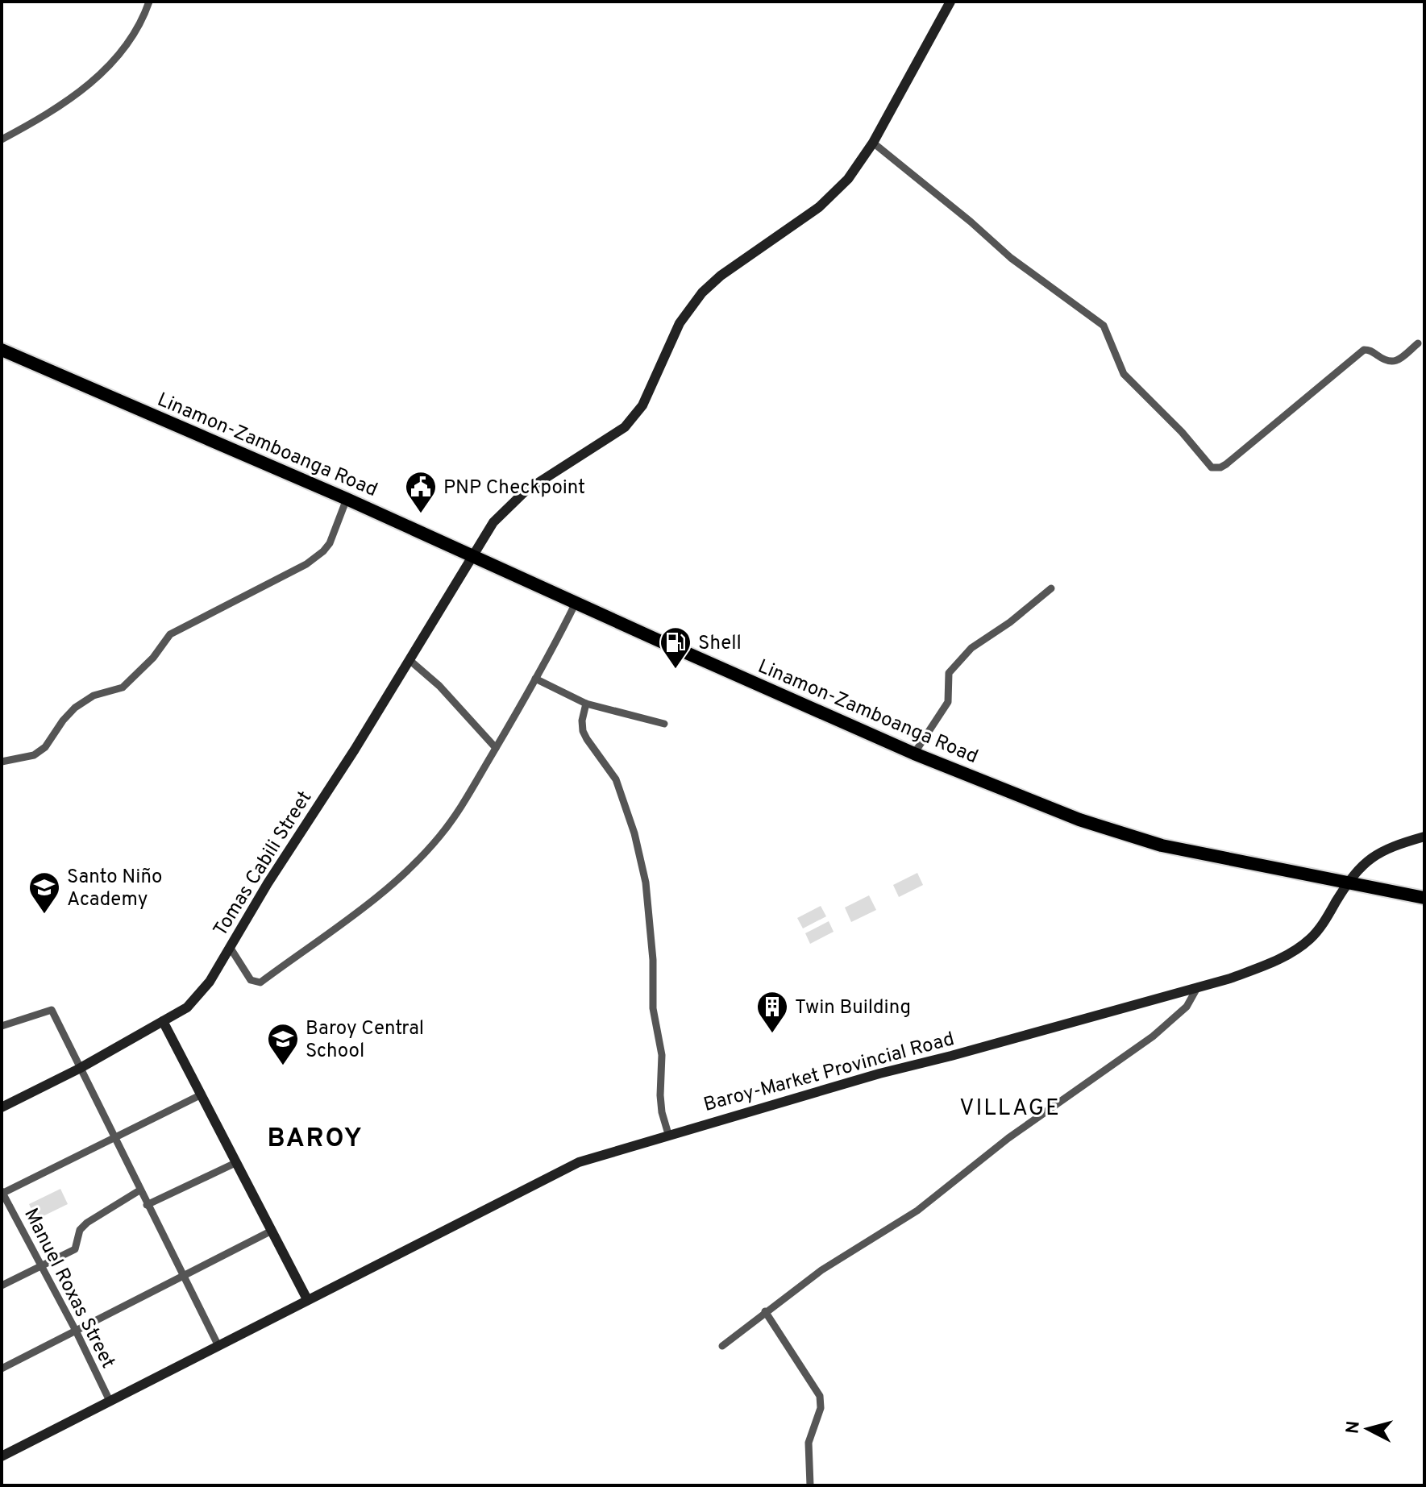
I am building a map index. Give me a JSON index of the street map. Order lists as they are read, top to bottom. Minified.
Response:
{"streets":{"highway":["Linamon-Zamboanga Road"],"street":["Tomas Cabili Street","Baroy-Market Provincial Road","Manuel Roxas Street"]},"crossings":[["Linamon-Zamboanga Road","Tomas Cabili Street"],["Linamon-Zamboanga Road","Baroy-Market Provincial Road"],["Baroy-Market Provincial Road","Manuel Roxas Street"]],"districts":["VILLAGE","BAROY"],"places":{"public building":["PNP Checkpoint"],"fuel station":["Shell"],"school or university":["Santo Niño Academy","Baroy Central School"],"building":["Twin Building"]},"north":"left"}
